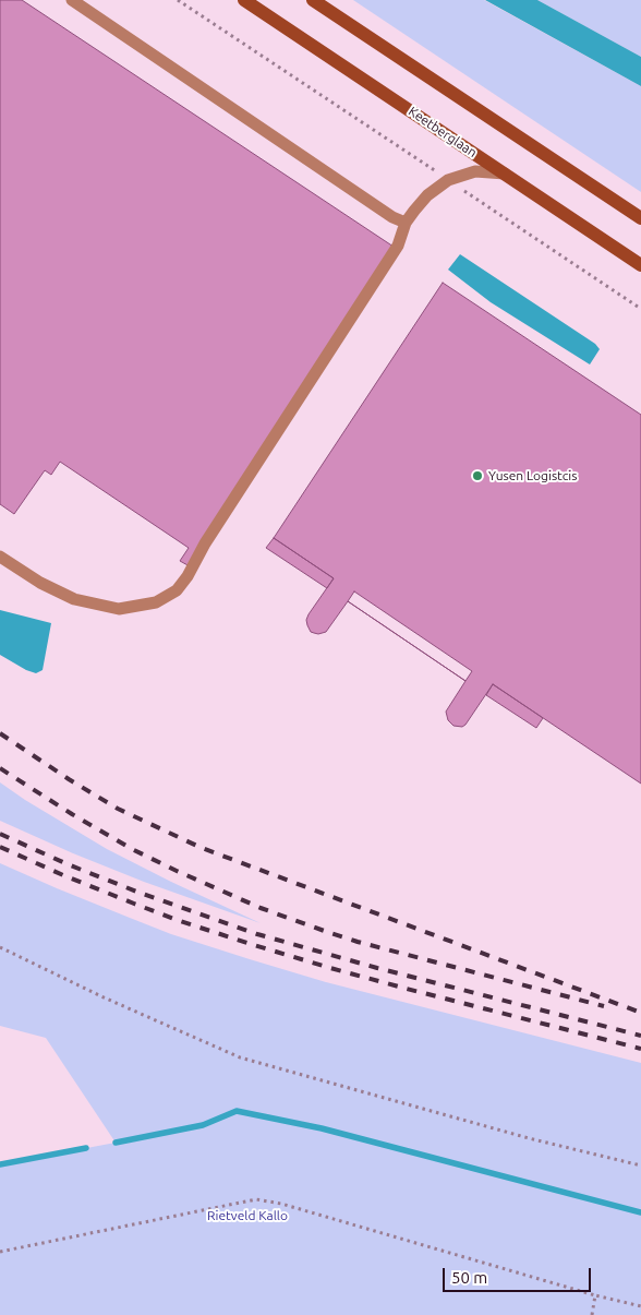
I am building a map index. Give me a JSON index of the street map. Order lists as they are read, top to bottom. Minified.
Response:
{"streets":{"main road":["Keetberglaan"]},"parks":["Rietveld Kallo"],"places":["Yusen Logistcis"],"scale_bar":"50 m"}
